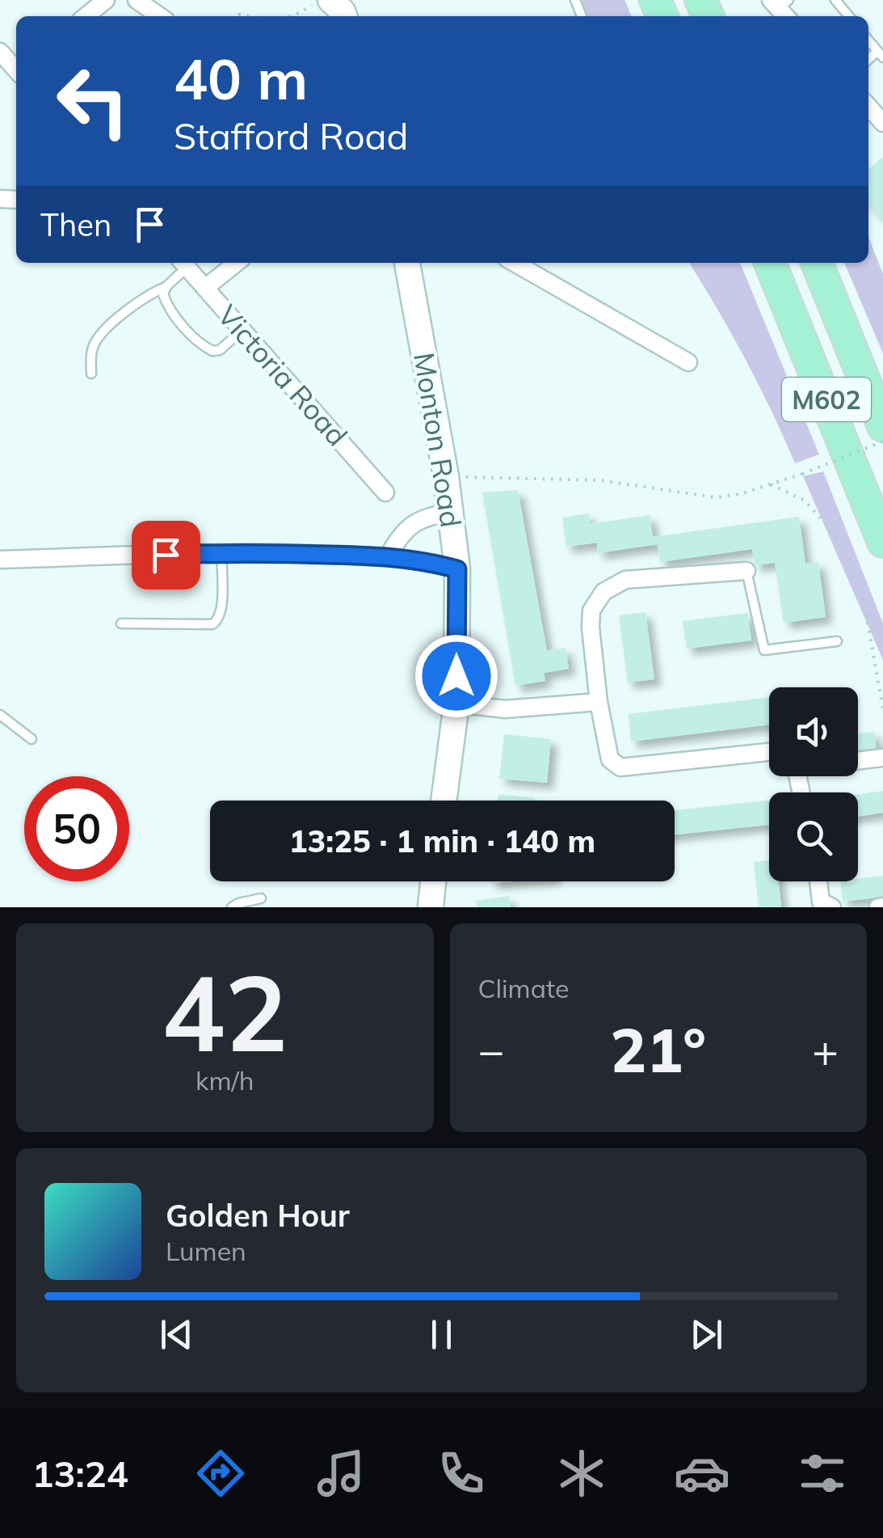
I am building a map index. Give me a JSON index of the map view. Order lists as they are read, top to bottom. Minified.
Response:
{"streets":{"highway":["M602"],"main road":["Monton Road"],"street":["Victoria Road"]},"page":{"turn":["40 m","Stafford Road"],"then":"Then","limit":"50","trip":"13:25 · 1 min · 140 m","tile":[["42","km/h"],"Climate"],"heat":["−","21°","+"],"song":["Golden Hour","Lumen"],"tabs":"13:24"}}
